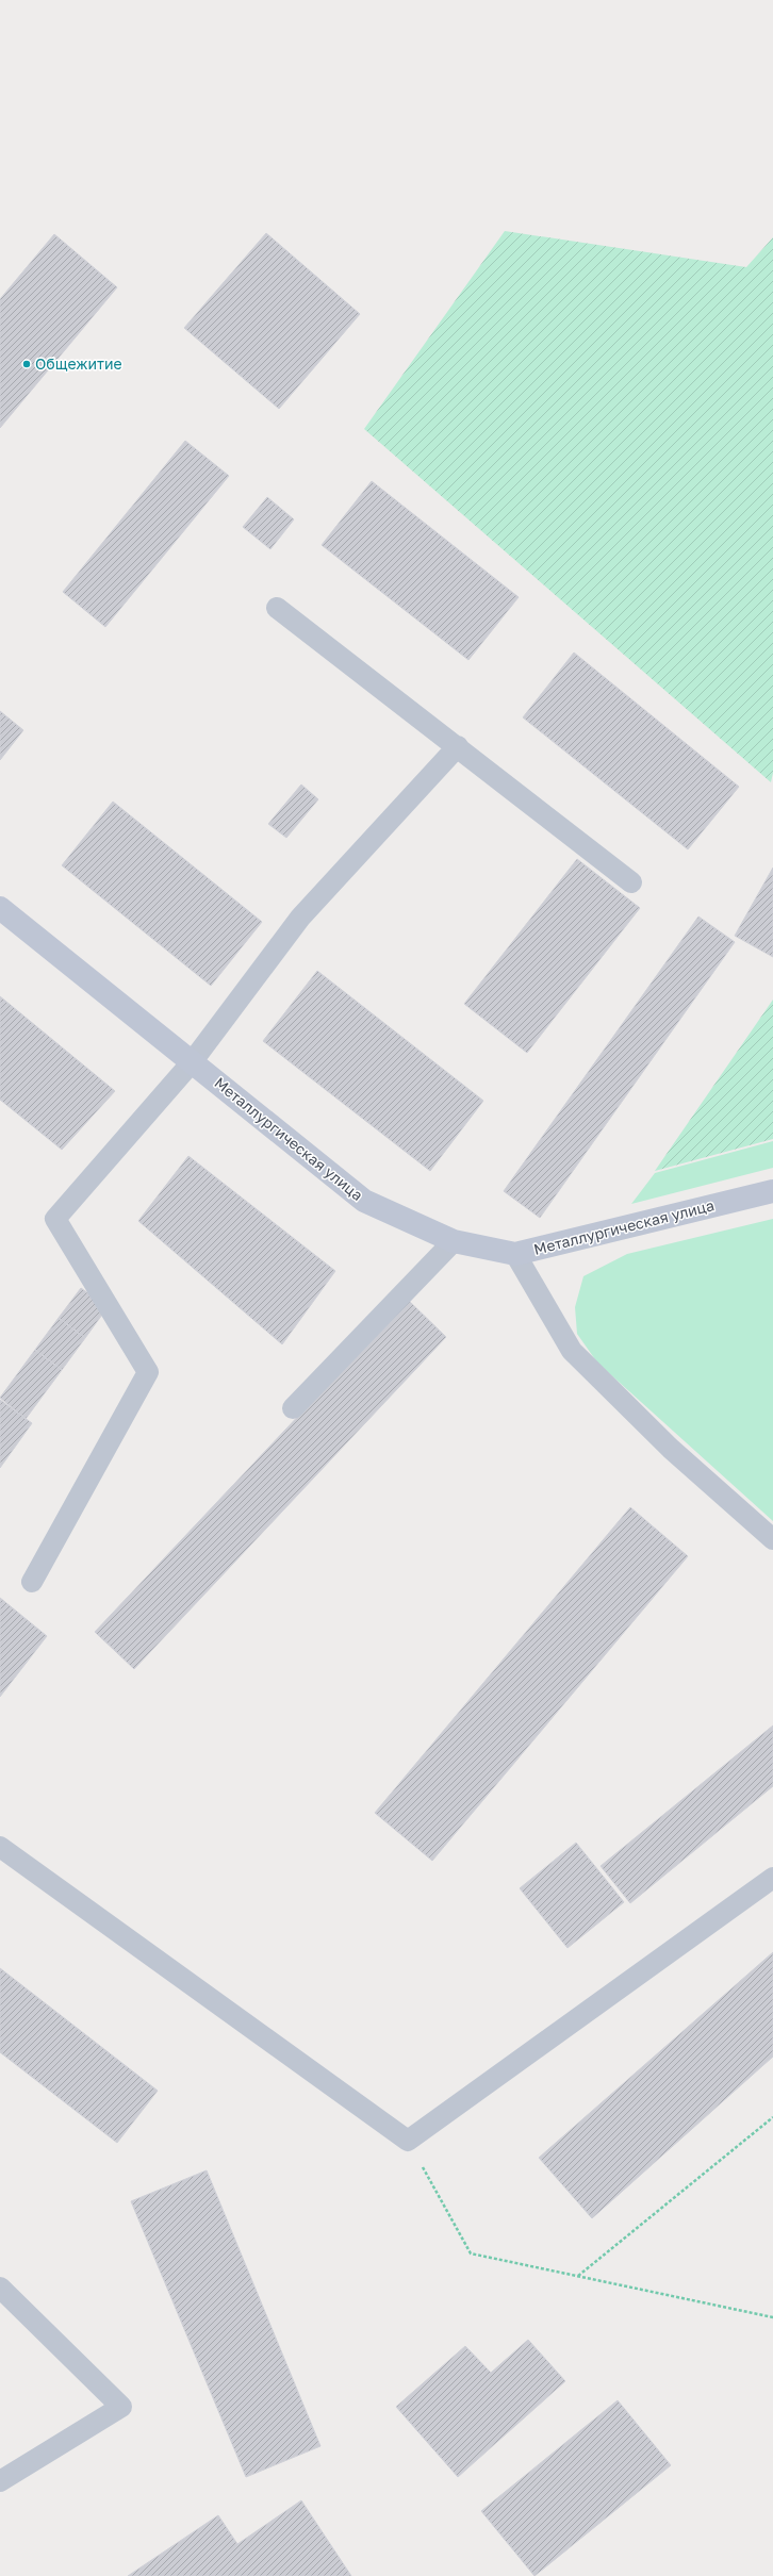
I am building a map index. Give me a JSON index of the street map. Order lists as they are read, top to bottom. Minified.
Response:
{"streets":{"street":["Металлургическая улица"]},"places":["Общежитие"]}
